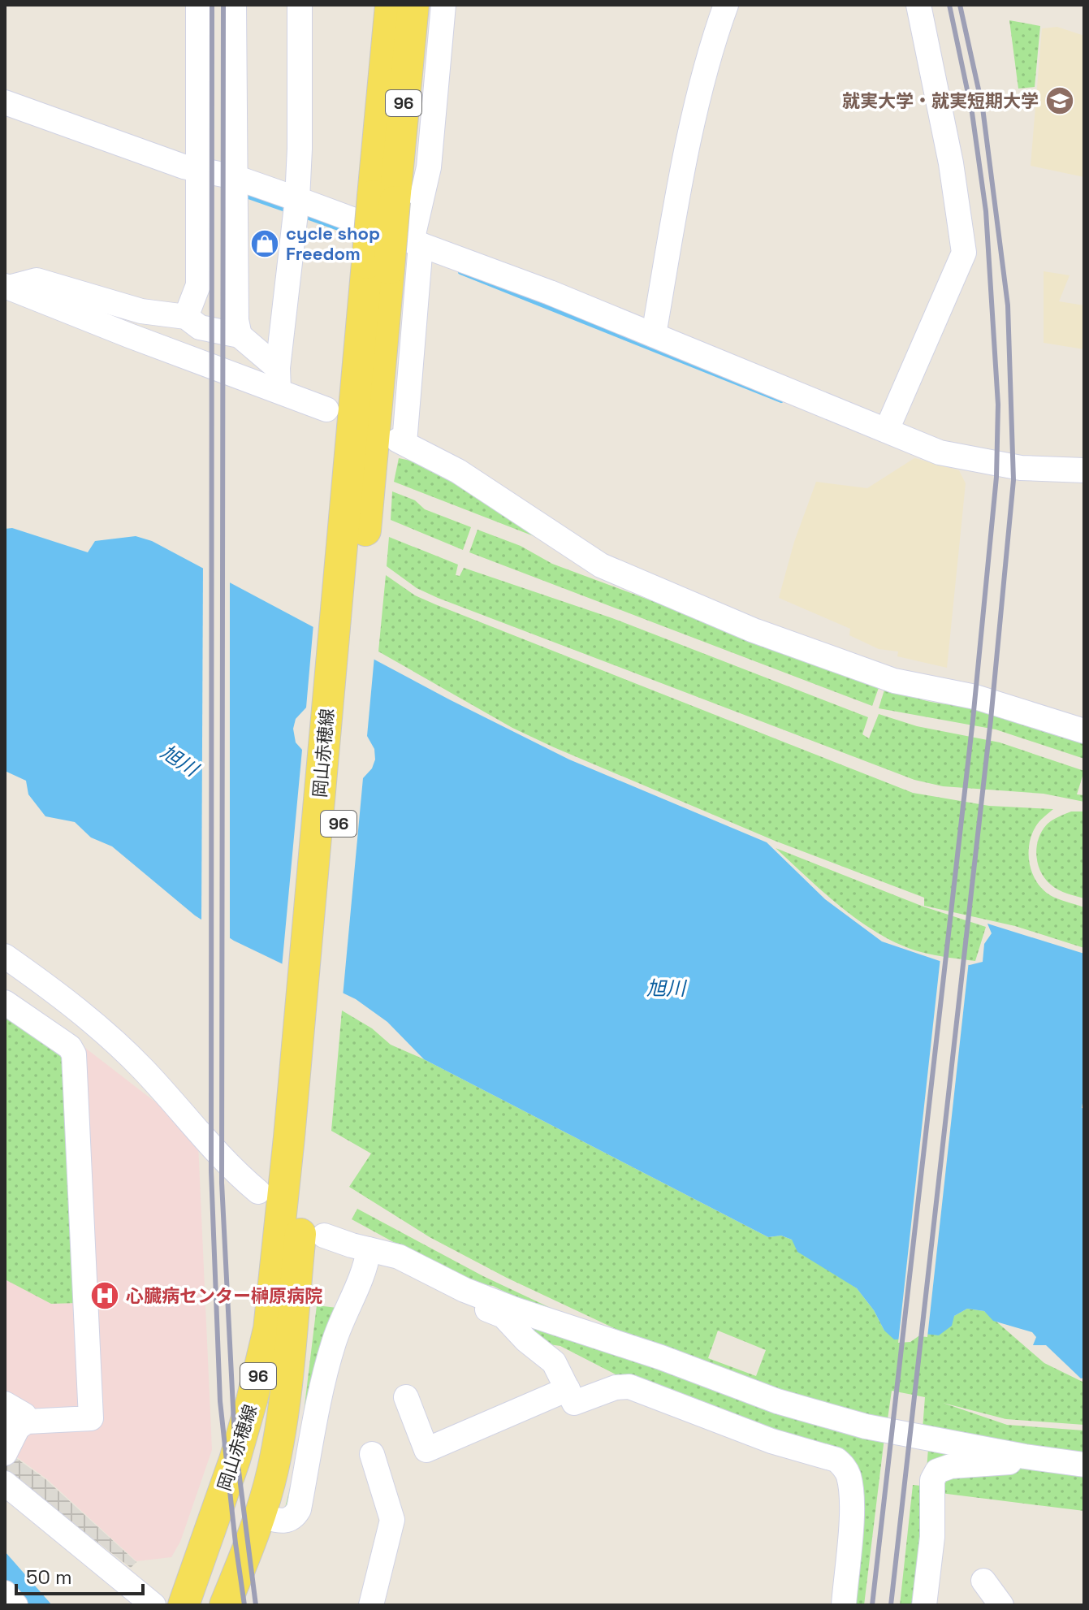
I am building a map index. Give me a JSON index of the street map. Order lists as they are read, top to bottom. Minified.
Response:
{"streets":{"main road":["96","岡山赤穂線"]},"water":["旭川"],"places":{"school or university":["就実大学・就実短期大学"],"shop":["cycle shop Freedom"],"hospital":["心臓病センター榊原病院"]},"scale_bar":"50 m"}
